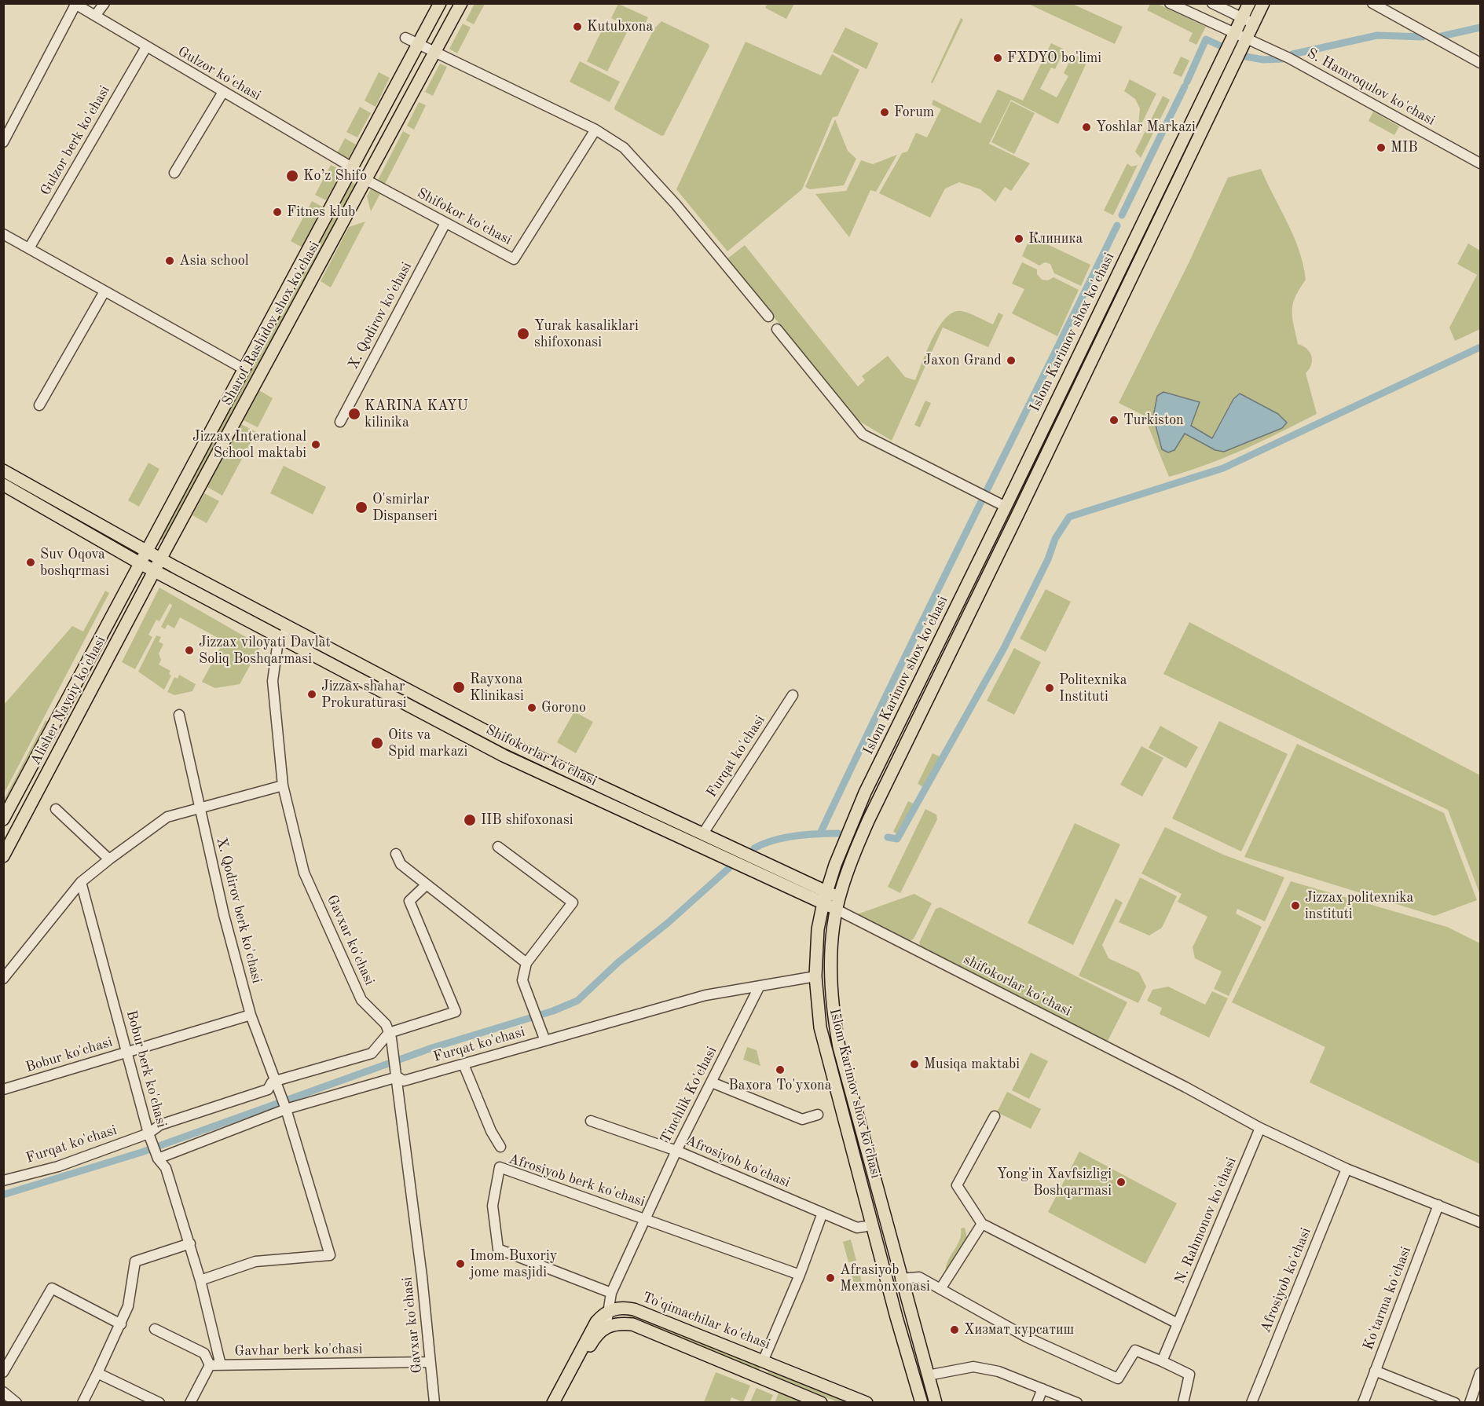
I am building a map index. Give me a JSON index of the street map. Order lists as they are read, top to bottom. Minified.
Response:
{"streets":{"main road":["Sharof Rashidov shox ko'chasi","Islom Karimov shox ko'chasi","Alisher Navoiy ko'chasi","Shifokorlar ko'chasi","To'qimachilar ko'chasi"],"street":["Gulzor ko'chasi","S. Hamroqulov ko'chasi","Gulzor berk ko'chasi","Shifokor ko'chasi","X. Qodirov ko'chasi","Furqat ko'chasi","X. Qodirov berk ko'chasi","Gavxar ko'chasi","shifokorlar ko'chasi","Bobur ko'chasi","Bobur berk ko'chasi","Tinchlik Ko'chasi","Afrosiyob ko'chasi","Afrosiyob berk ko'chasi","N. Rahmonov ko'chasi","Ko'tarma ko'chasi","Gavhar berk ko'chasi"]},"crossings":[["Gulzor ko'chasi","Gulzor berk ko'chasi"],["Gulzor ko'chasi","Sharof Rashidov shox ko'chasi"],["S. Hamroqulov ko'chasi","Islom Karimov shox ko'chasi"],["Shifokor ko'chasi","X. Qodirov ko'chasi"],["Shifokor ko'chasi","Sharof Rashidov shox ko'chasi"],["Sharof Rashidov shox ko'chasi","Alisher Navoiy ko'chasi"],["Sharof Rashidov shox ko'chasi","Shifokorlar ko'chasi"],["Islom Karimov shox ko'chasi","Shifokorlar ko'chasi"],["Islom Karimov shox ko'chasi","Furqat ko'chasi"],["Islom Karimov shox ko'chasi","shifokorlar ko'chasi"],["Islom Karimov shox ko'chasi","Afrosiyob ko'chasi"],["Alisher Navoiy ko'chasi","Shifokorlar ko'chasi"],["Shifokorlar ko'chasi","Furqat ko'chasi"],["Shifokorlar ko'chasi","Gavxar ko'chasi"],["Shifokorlar ko'chasi","shifokorlar ko'chasi"],["Furqat ko'chasi","X. Qodirov berk ko'chasi"],["Furqat ko'chasi","Gavxar ko'chasi"],["Furqat ko'chasi","Bobur berk ko'chasi"],["Furqat ko'chasi","Tinchlik Ko'chasi"],["X. Qodirov berk ko'chasi","Bobur ko'chasi"],["X. Qodirov berk ko'chasi","Bobur berk ko'chasi"],["Gavxar ko'chasi","Gavhar berk ko'chasi"],["shifokorlar ko'chasi","Afrosiyob ko'chasi"],["shifokorlar ko'chasi","N. Rahmonov ko'chasi"],["shifokorlar ko'chasi","Ko'tarma ko'chasi"],["Bobur ko'chasi","Bobur berk ko'chasi"],["Bobur berk ko'chasi","Gavhar berk ko'chasi"],["Tinchlik Ko'chasi","Afrosiyob ko'chasi"],["Tinchlik Ko'chasi","Afrosiyob berk ko'chasi"]],"places":["Kutubxona","FXDYO bo'limi","Forum","Yoshlar Markazi","MIB","Ko’z Shifo","Fitnes klub","Клиника","Asia school","Yurak kasaliklari shifoxonasi","Jaxon Grand","KARINA KAYU kilinika","Turkiston","Jizzax Interational School maktabi","O'smirlar Dispanseri","Suv Oqova boshqrmasi","Jizzax viloyati Davlat Soliq Boshqarmasi","Rayxona Klinikasi","Politexnika Instituti","Jizzax shahar Prokuraturasi","Gorono","Oits va Spid markazi","IIB shifoxonasi","Jizzax politexnika instituti","Musiqa maktabi","Baxora To'yxona","Yong'in Xavfsizligi Boshqarmasi","Imom Buxoriy jome masjidi","Afrasiyob Mexmonxonasi","Хизмат курсатиш"]}
